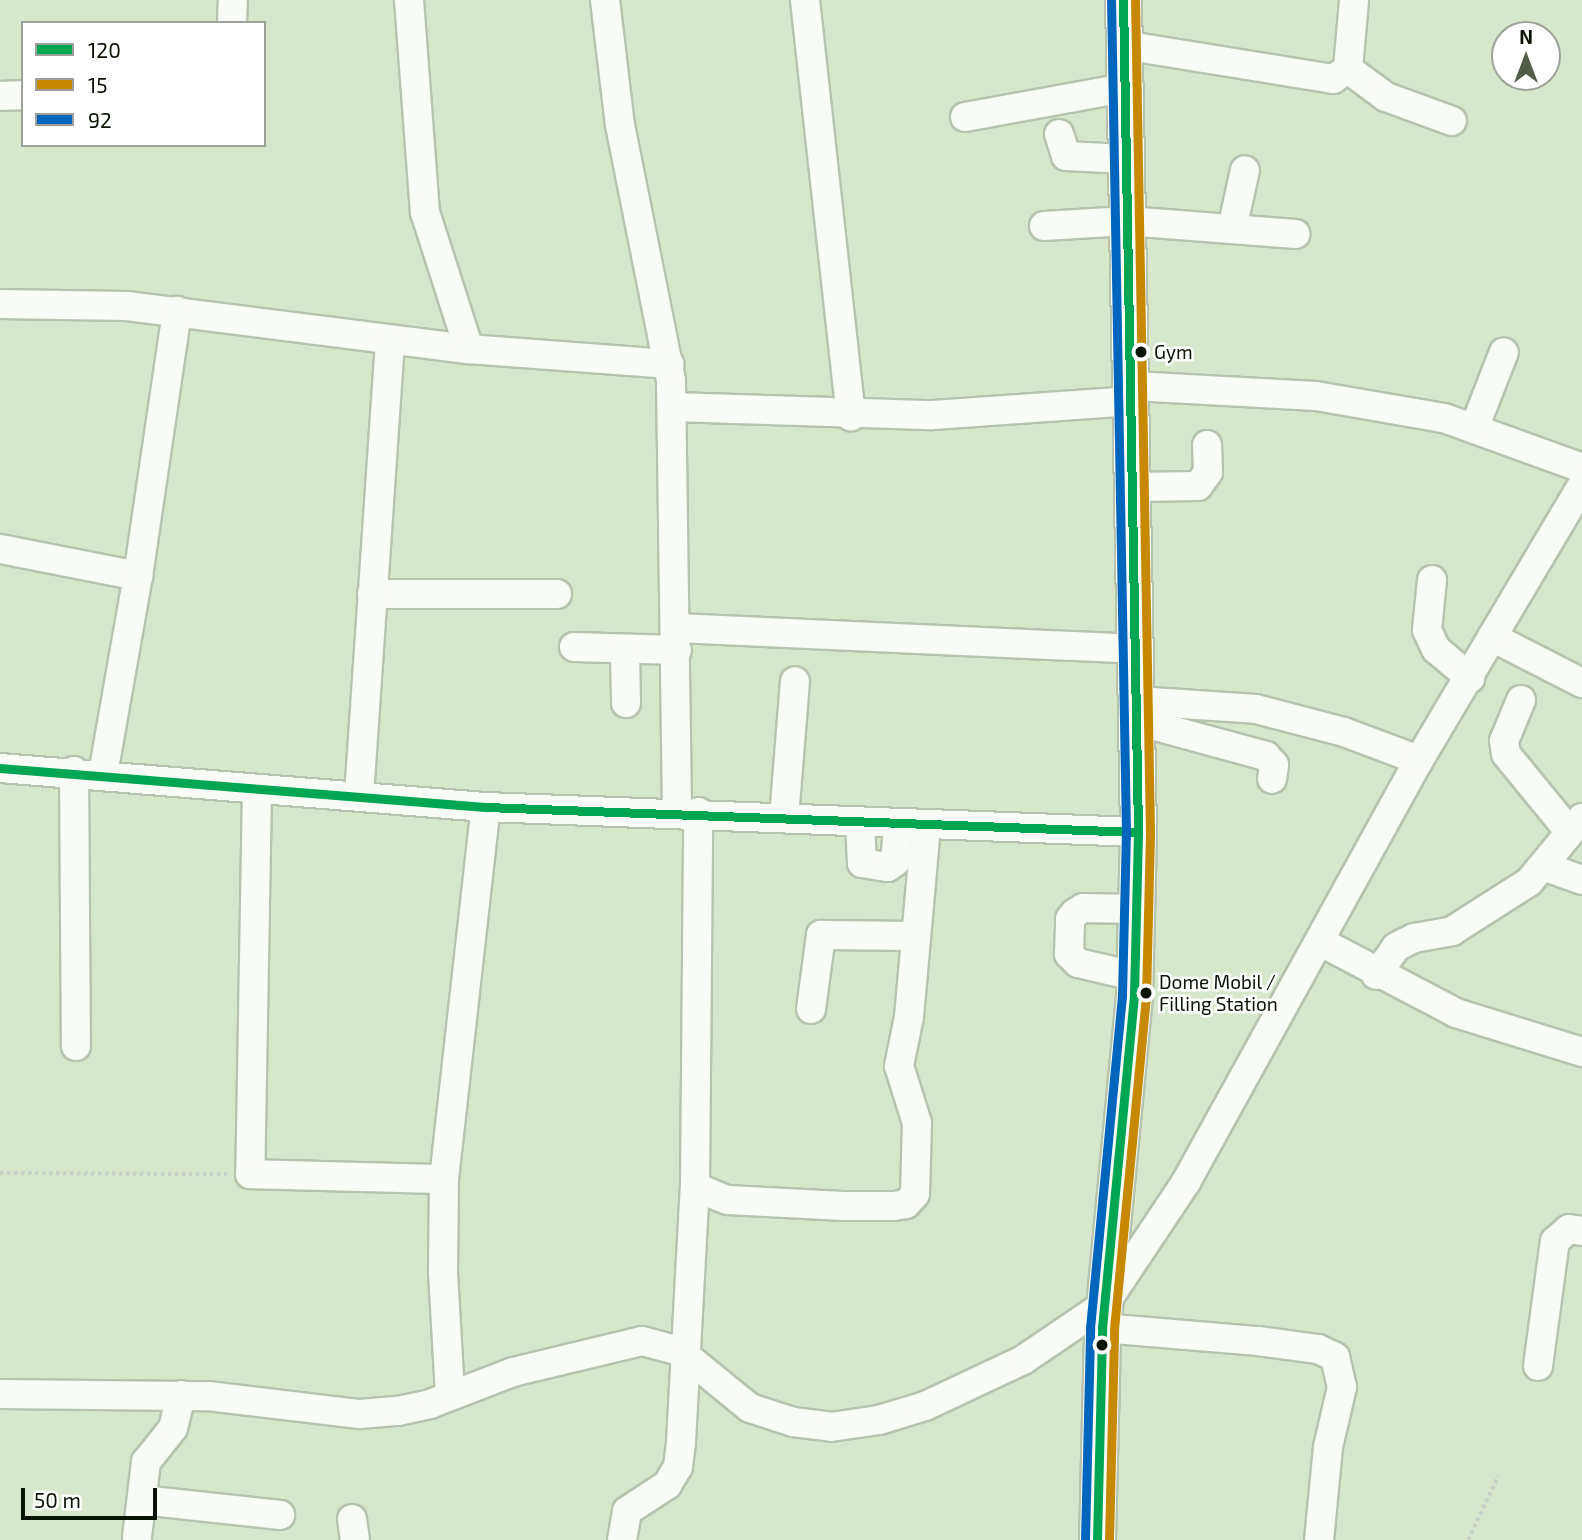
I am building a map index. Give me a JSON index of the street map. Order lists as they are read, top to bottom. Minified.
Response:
{"places":["Gym","Dome Mobil / Filling Station"],"lines":["transit line 120","transit line 15","transit line 92"],"legend":["120","15","92"],"scale_bar":"50 m","north":"top"}
